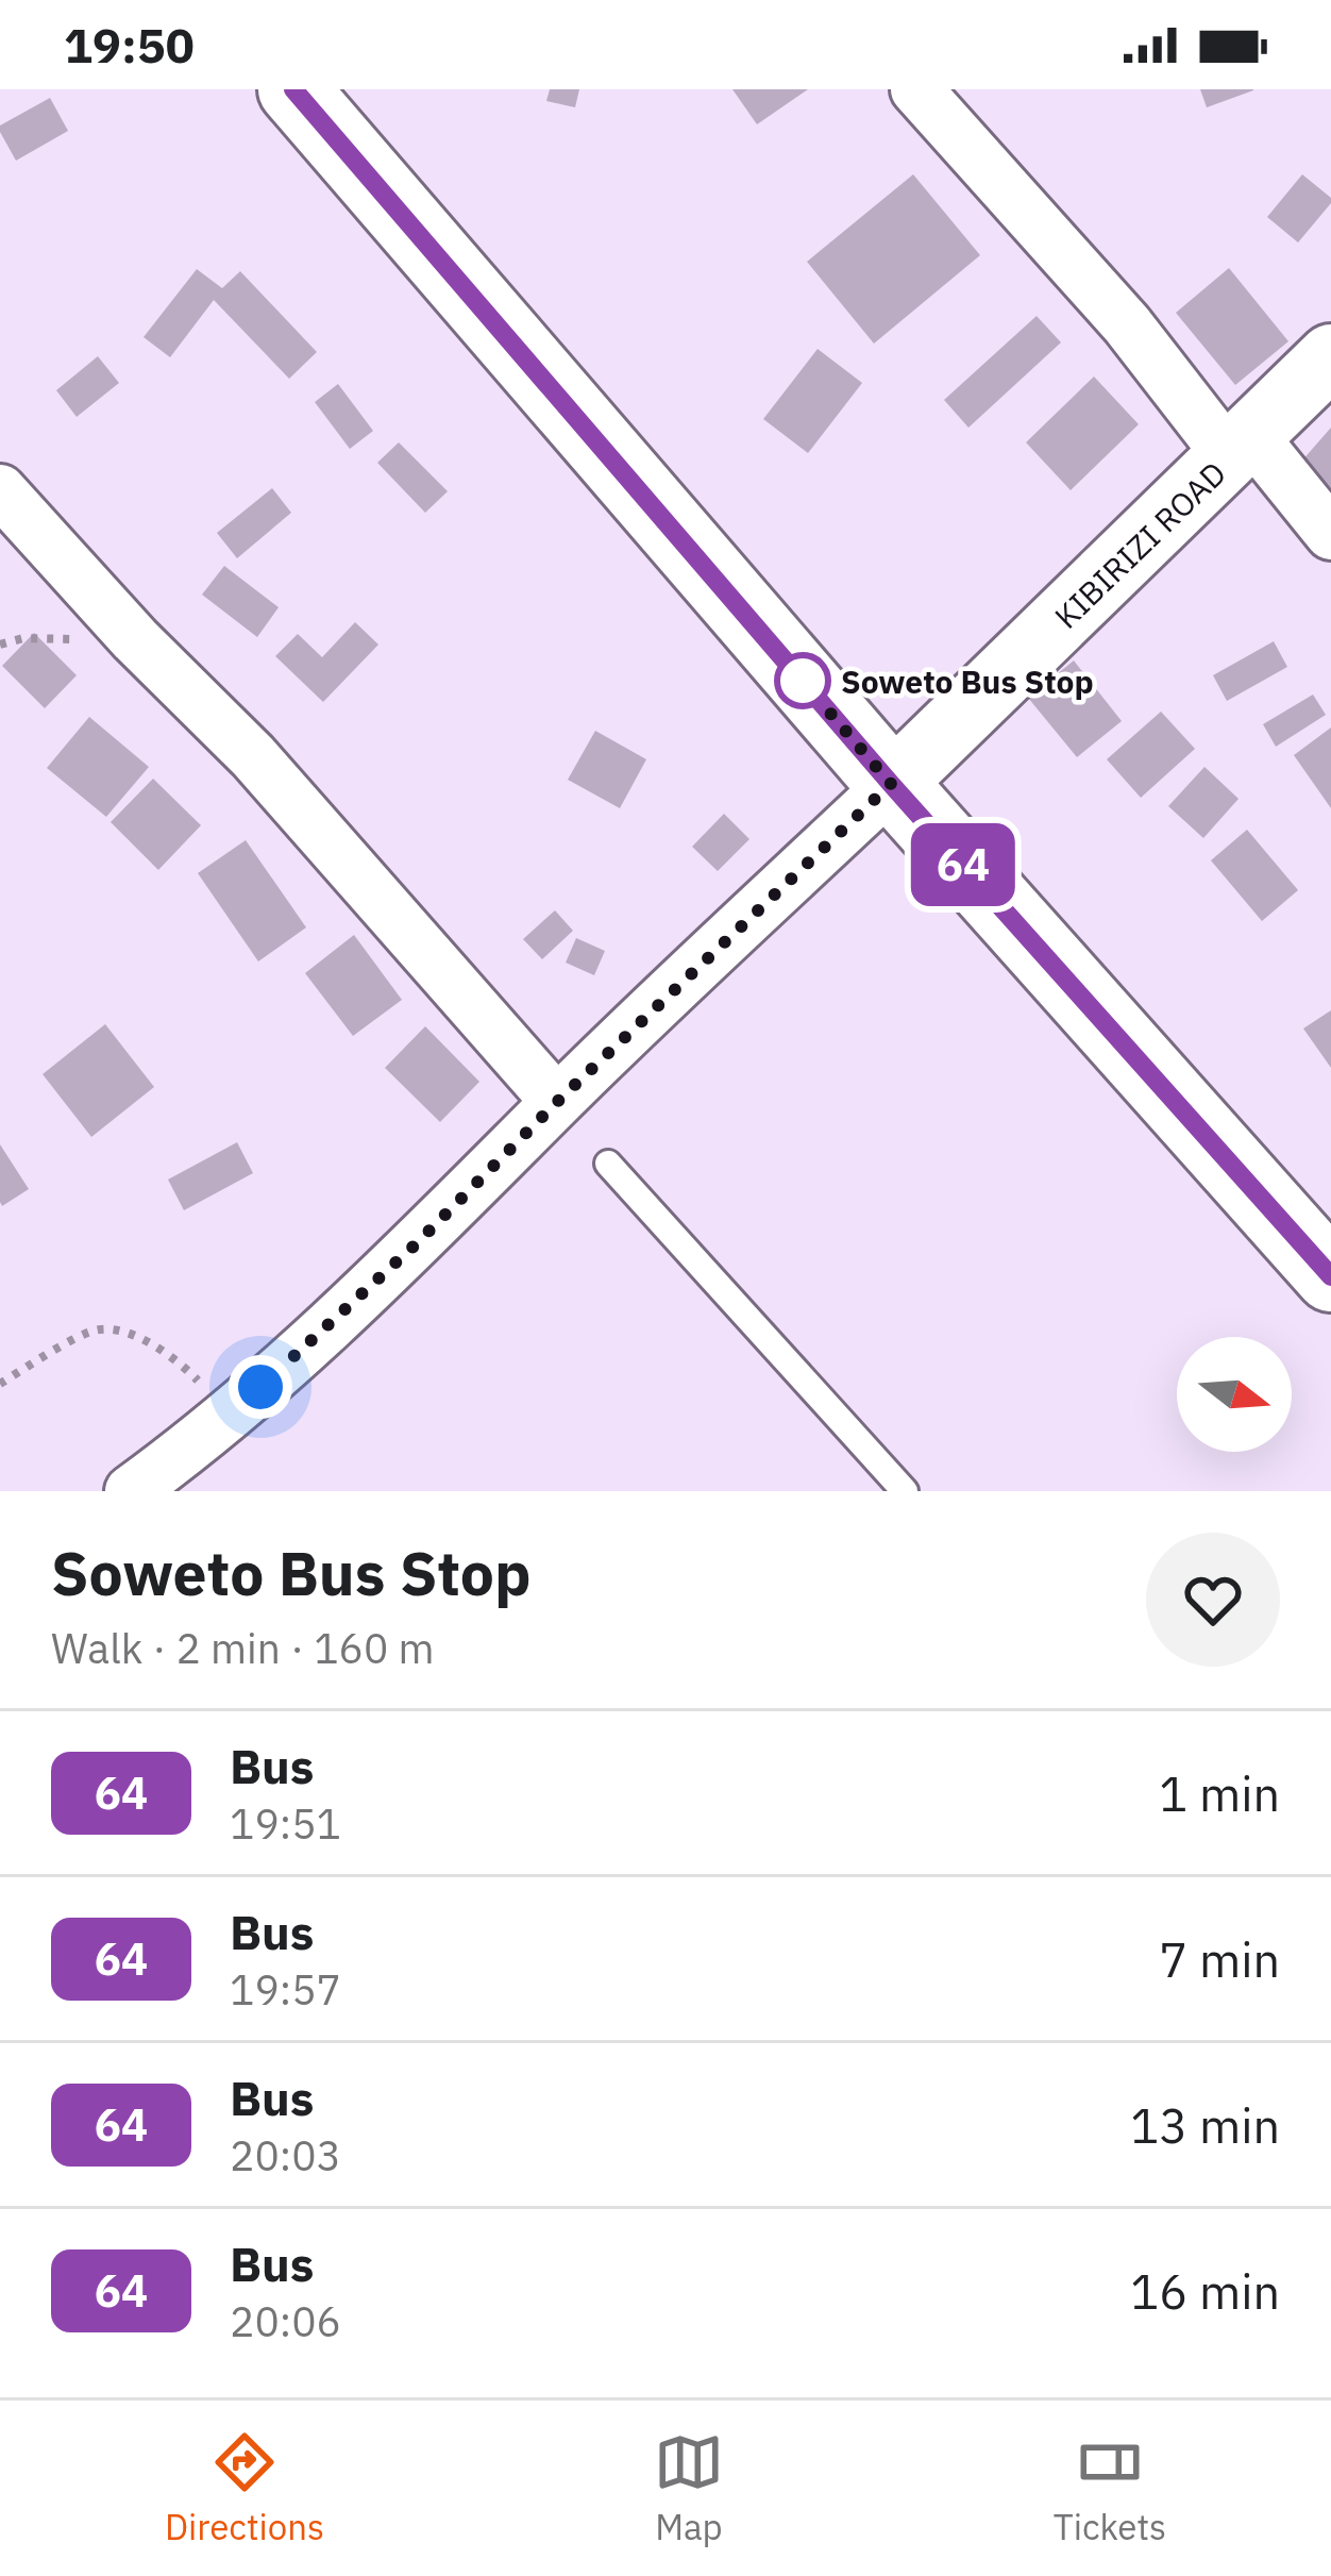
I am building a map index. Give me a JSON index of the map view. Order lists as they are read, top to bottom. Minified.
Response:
{"streets":{"street":["KIBIRIZI ROAD"]},"places":["Soweto Bus Stop"],"lines":["bus line 64"],"north":"right","page":{"status":"19:50","on_map":"64","heading":["Soweto Bus Stop","Walk · 2 min · 160 m"],"list":[{"mark":"64","name":"Bus","note":"19:51","value":"1 min"},{"mark":"64","name":"Bus","note":"19:57","value":"7 min"},{"mark":"64","name":"Bus","note":"20:03","value":"13 min"},{"mark":"64","name":"Bus","note":"20:06","value":"16 min"}],"tabs":["Directions","Map","Tickets"]}}
